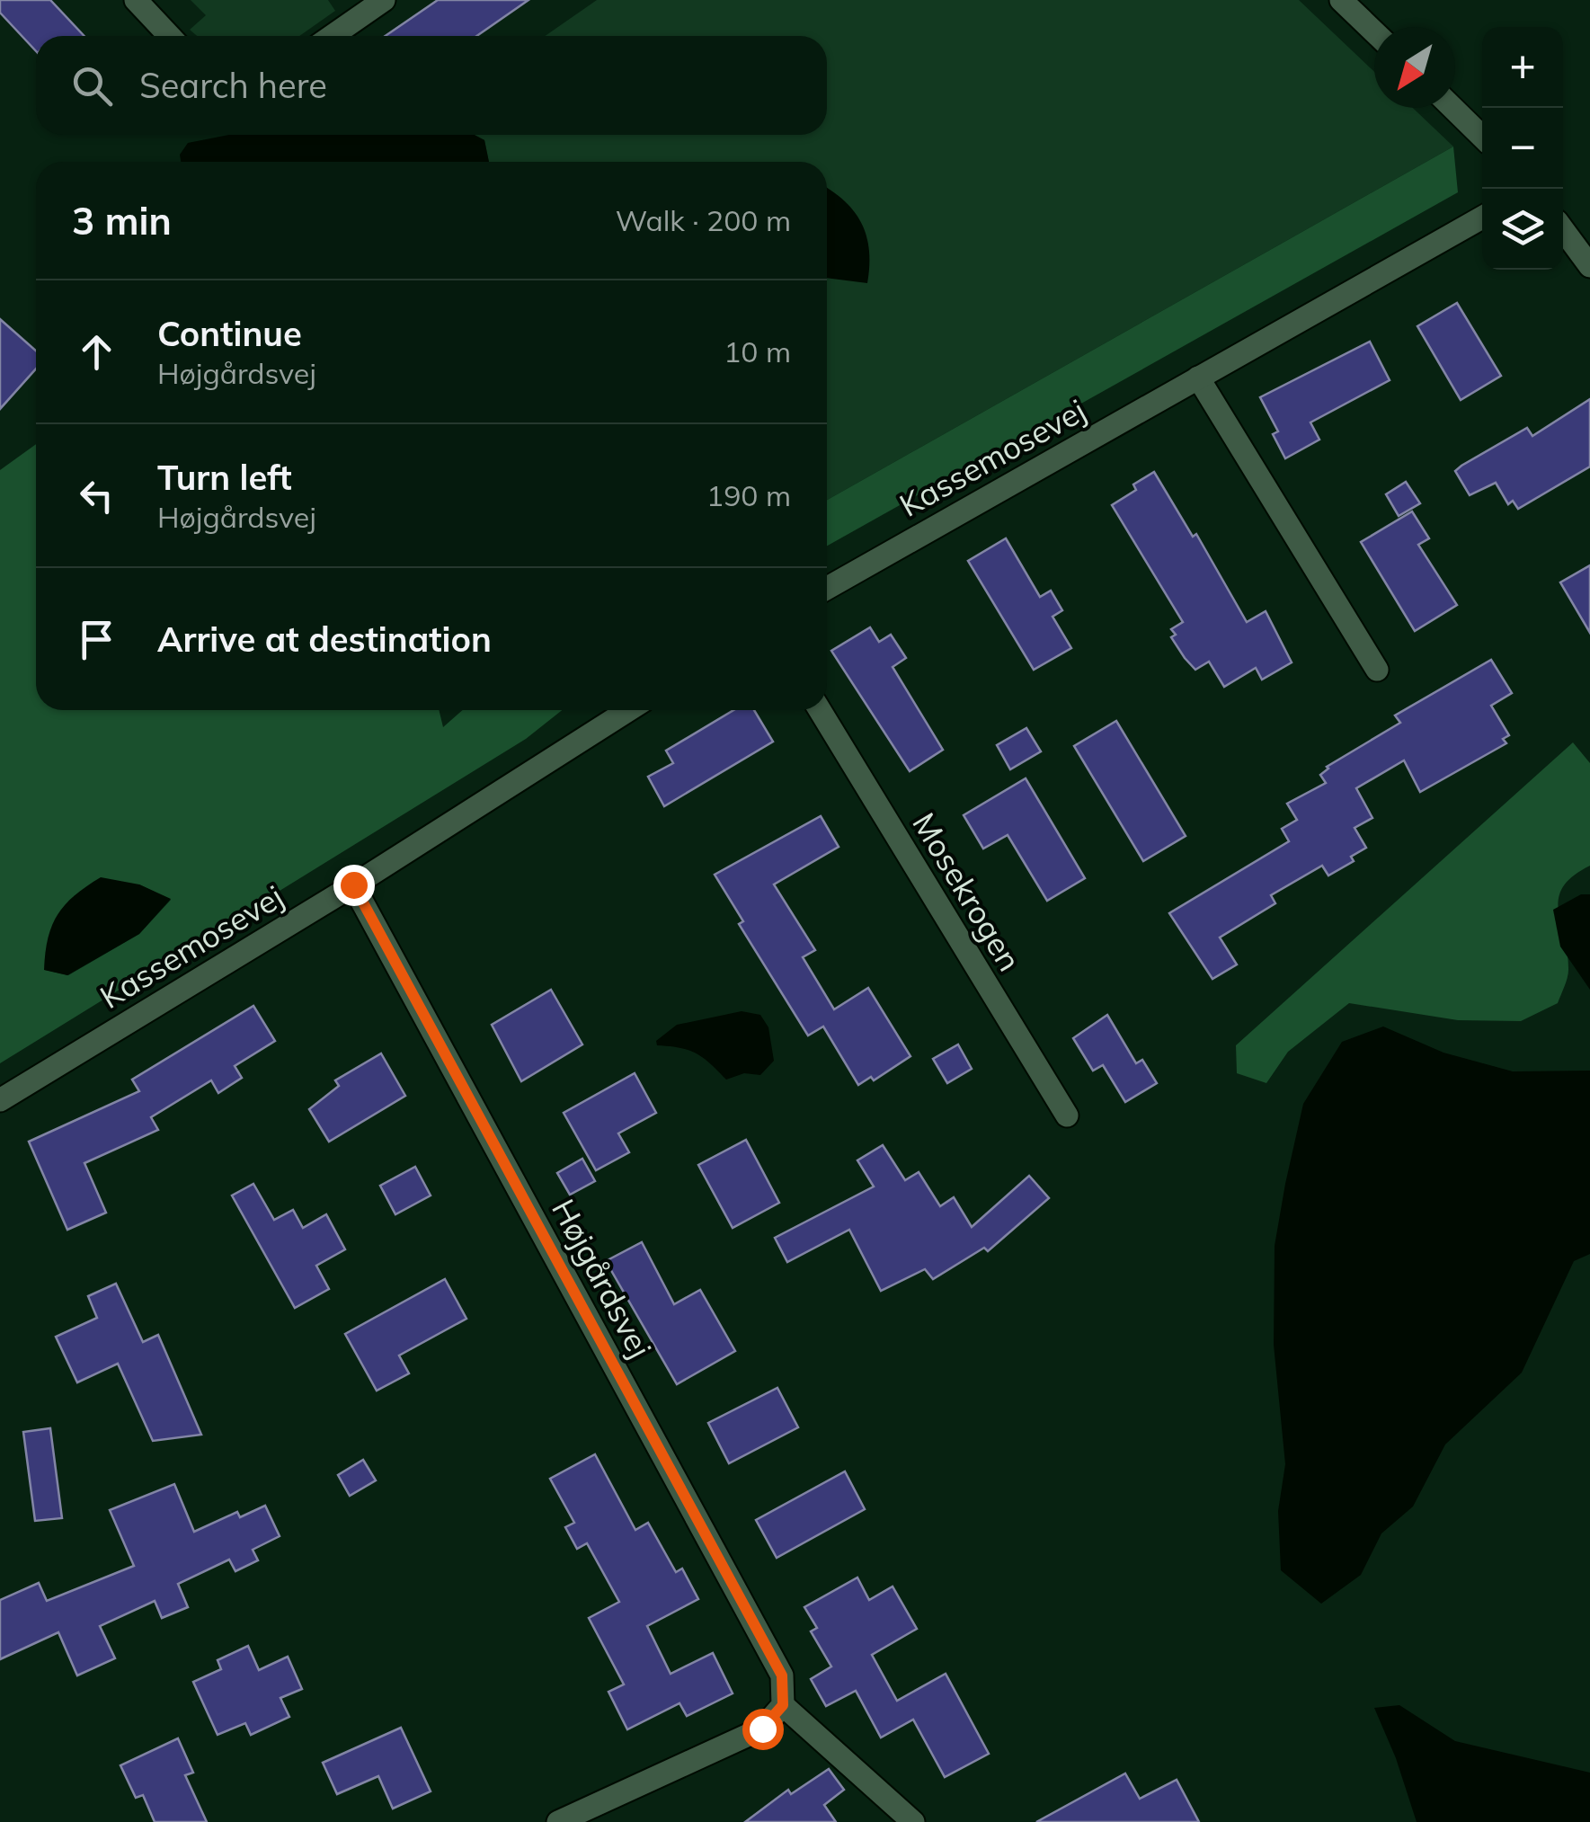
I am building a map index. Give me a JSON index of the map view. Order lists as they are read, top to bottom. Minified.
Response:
{"streets":{"street":["Kassemosevej","Mosekrogen","Højgårdsvej"]},"crossings":[["Kassemosevej","Højgårdsvej"]],"north":"bottom left","page":{"map_buttons":["+","−"],"search":"Search here","heading":["3 min","Walk · 200 m"],"list":[["Continue","Højgårdsvej","10 m"],["Turn left","Højgårdsvej","190 m"],"Arrive at destination"]}}
